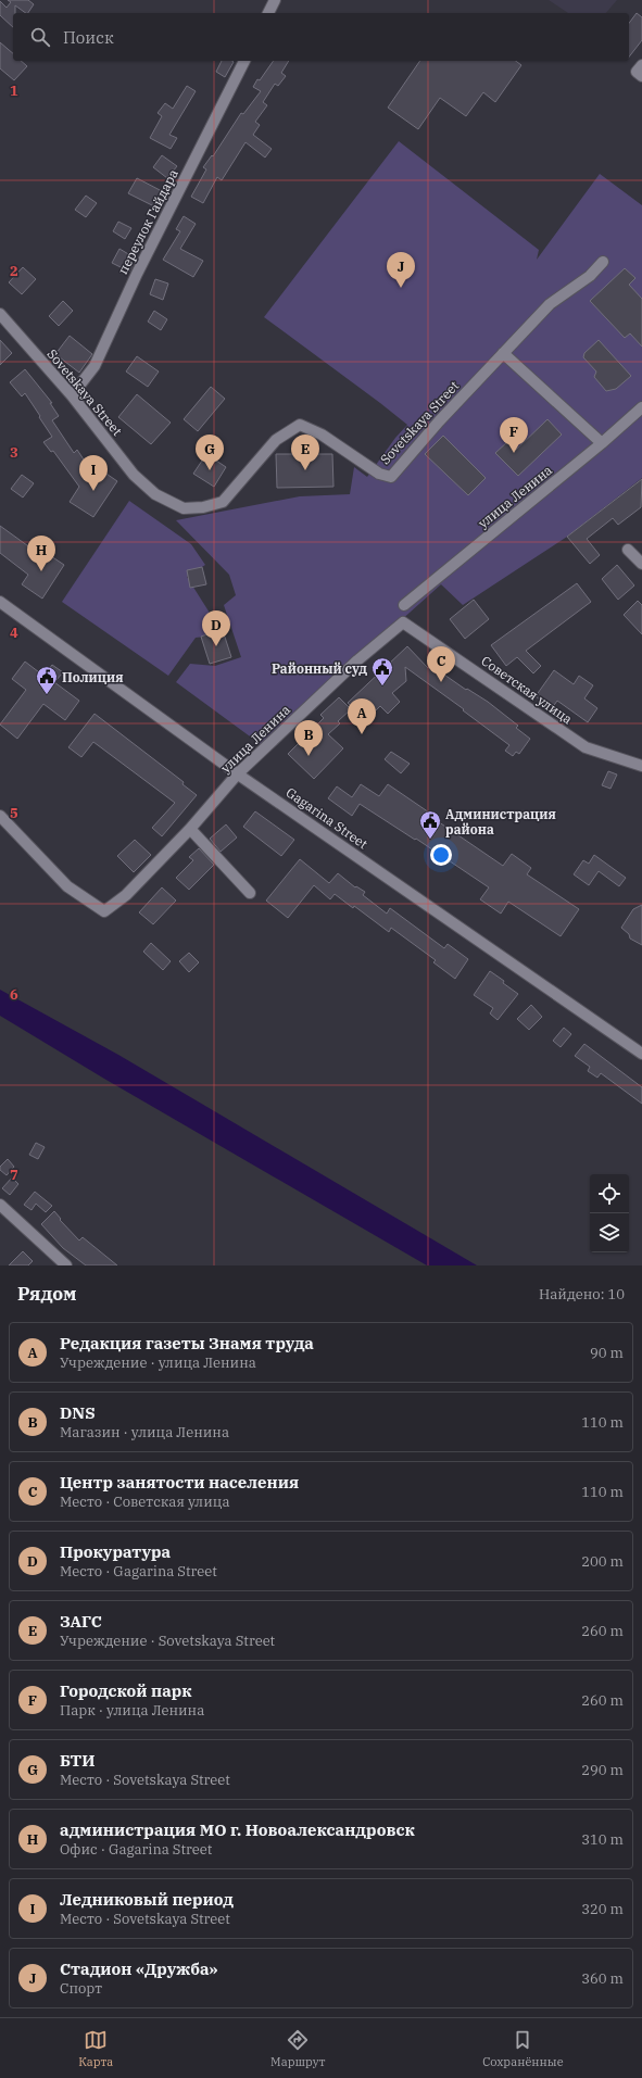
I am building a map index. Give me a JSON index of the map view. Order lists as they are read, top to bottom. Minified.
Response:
{"streets":{"street":["переулок Гайдара","Sovetskaya Street","улица Ленина","Советская улица","Gagarina Street"]},"crossings":[["переулок Гайдара","Sovetskaya Street"],["улица Ленина","Советская улица"],["улица Ленина","Gagarina Street"]],"places":{"public building":["Районный суд","Полиция","Администрация района"]},"page":{"search":"Поиск","pins":["J","F","E","G","I","H","D","C","A","B"],"heading":["Рядом","Найдено: 10"],"list":[{"mark":"A","name":"Редакция газеты Знамя труда","note":"Учреждение · улица Ленина","value":"90 m"},{"mark":"B","name":"DNS","note":"Магазин · улица Ленина","value":"110 m"},{"mark":"C","name":"Центр занятости населения","note":"Место · Советская улица","value":"110 m"},{"mark":"D","name":"Прокуратура","note":"Место · Gagarina Street","value":"200 m"},{"mark":"E","name":"ЗАГС","note":"Учреждение · Sovetskaya Street","value":"260 m"},{"mark":"F","name":"Городской парк","note":"Парк · улица Ленина","value":"260 m"},{"mark":"G","name":"БТИ","note":"Место · Sovetskaya Street","value":"290 m"},{"mark":"H","name":"администрация МО г. Новоалександровск","note":"Офис · Gagarina Street","value":"310 m"},{"mark":"I","name":"Ледниковый период","note":"Место · Sovetskaya Street","value":"320 m"},{"mark":"J","name":"Стадион «Дружба»","note":"Спорт","value":"360 m"}],"nav":["Карта","Маршрут","Сохранённые"]},"grid":{"rows":["1","2","3","4","5","6","7"]}}
